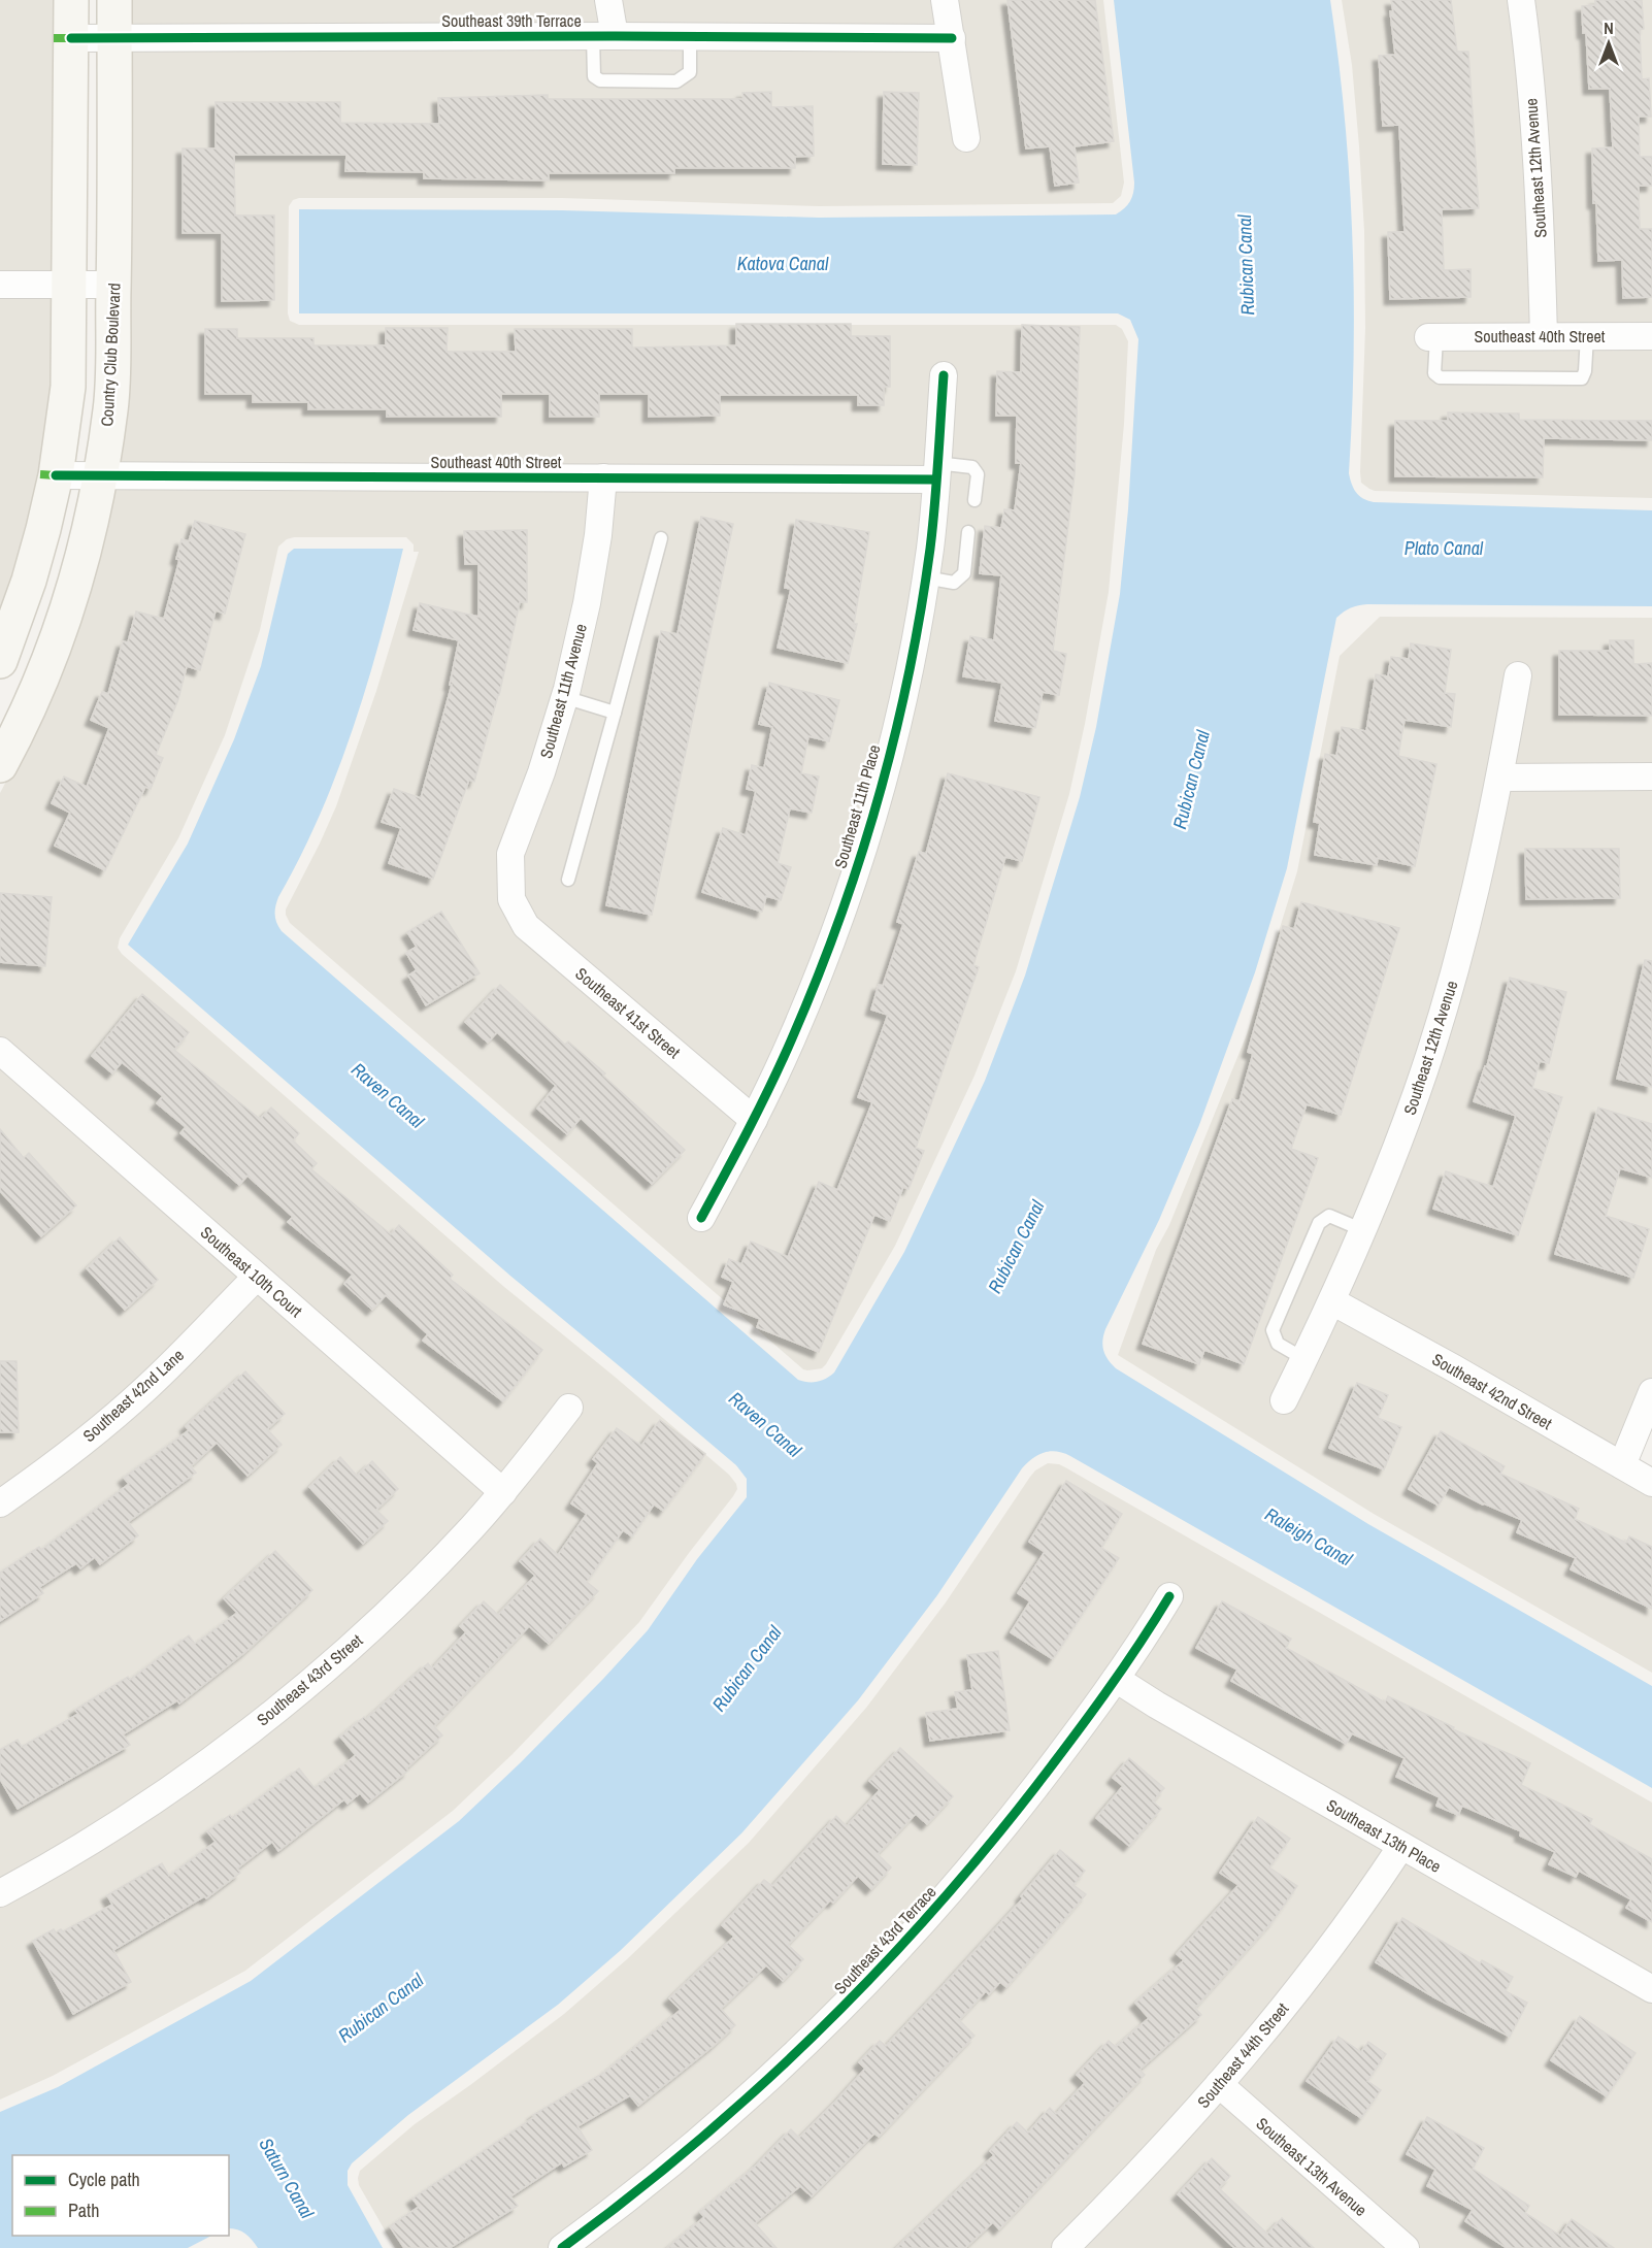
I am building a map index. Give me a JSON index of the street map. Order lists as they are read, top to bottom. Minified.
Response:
{"streets":{"main road":["Country Club Boulevard"],"street":["Southeast 39th Terrace","Southeast 12th Avenue","Southeast 40th Street","Southeast 11th Avenue","Southeast 11th Place","Southeast 41st Street","Southeast 10th Court","Southeast 42nd Street","Southeast 42nd Lane","Southeast 43rd Street","Southeast 13th Place","Southeast 43rd Terrace","Southeast 44th Street","Southeast 13th Avenue"]},"crossings":[["Southeast 39th Terrace","Country Club Boulevard"],["Southeast 12th Avenue","Southeast 40th Street"],["Southeast 12th Avenue","Southeast 42nd Street"],["Southeast 40th Street","Country Club Boulevard"],["Southeast 40th Street","Southeast 11th Avenue"],["Southeast 40th Street","Southeast 11th Place"],["Southeast 11th Avenue","Southeast 41st Street"],["Southeast 11th Place","Southeast 41st Street"],["Southeast 10th Court","Southeast 42nd Lane"],["Southeast 10th Court","Southeast 43rd Street"],["Southeast 13th Place","Southeast 43rd Terrace"],["Southeast 13th Place","Southeast 44th Street"],["Southeast 44th Street","Southeast 13th Avenue"]],"water":["Katova Canal","Rubican Canal","Plato Canal","Raven Canal","Raleigh Canal","Saturn Canal"],"legend":["Cycle path","Path"],"north":"top"}
